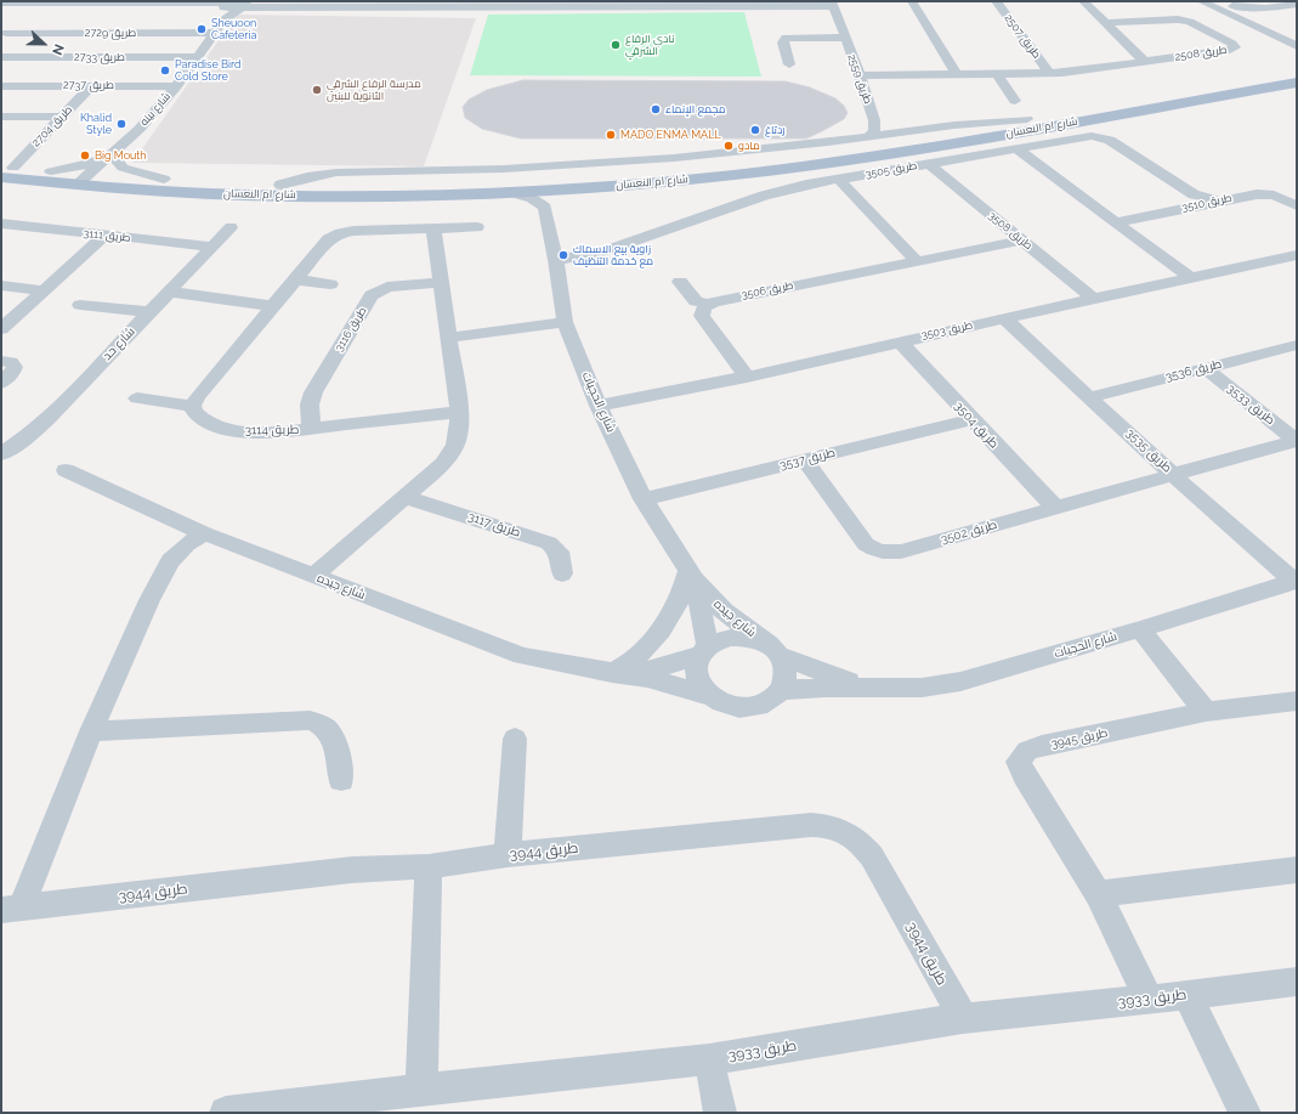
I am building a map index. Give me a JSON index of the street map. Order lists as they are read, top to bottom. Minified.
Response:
{"streets":{"main road":["شارع ام النعسان"],"street":["طريق 2729","طريق 2507","طريق 2508","طريق 2733","طريق 2559","طريق 2737","شارع بينه","طريق 2704","طريق 3505","طريق 3510","طريق 3508","طريق 3111","طريق 3506","طريق 3116","طريق 3503","شارع حد","طريق 3536","شارع الحجيات","طريق 3533","طريق 3504","طريق 3114","طريق 3535","طريق 3537","طريق 3117","طريق 3502","شارع جيده","طريق 3945","طريق 3944","طريق 3933"]},"crossings":[["طريق 2729","شارع بينه"],["طريق 2729","طريق 2704"],["طريق 2507","طريق 2508"],["طريق 2508","طريق 2559"],["طريق 2733","شارع بينه"],["طريق 2733","طريق 2704"],["طريق 2737","شارع بينه"],["طريق 2737","طريق 2704"],["شارع بينه","شارع ام النعسان"],["طريق 2704","شارع ام النعسان"],["طريق 3505","طريق 3510"],["طريق 3505","طريق 3508"],["طريق 3505","شارع الحجيات"],["طريق 3508","طريق 3506"],["طريق 3508","طريق 3503"],["طريق 3111","شارع حد"],["طريق 3116","طريق 3114"],["طريق 3503","شارع الحجيات"],["طريق 3503","طريق 3504"],["طريق 3503","طريق 3535"],["طريق 3536","طريق 3533"],["طريق 3536","طريق 3535"],["شارع الحجيات","طريق 3535"],["شارع الحجيات","طريق 3537"],["شارع الحجيات","شارع جيده"],["طريق 3504","طريق 3537"],["طريق 3504","طريق 3502"],["طريق 3535","طريق 3502"],["طريق 3537","طريق 3502"],["شارع جيده","طريق 3944"],["طريق 3945","طريق 3933"],["طريق 3944","طريق 3933"]],"places":["Sheuoon Cafeteria","نادي الرفاع الشرقي","Paradise Bird Cold Store","مدرسة الرفاع الشرقي الثانوية للبنين","مجمع الإنماء","Khalid Style","ردتاغ","MADO ENMA MALL","مادو","Big Mouth","زاوية بيع الاسماك مع خدمة التنظيف"],"north":"right"}
